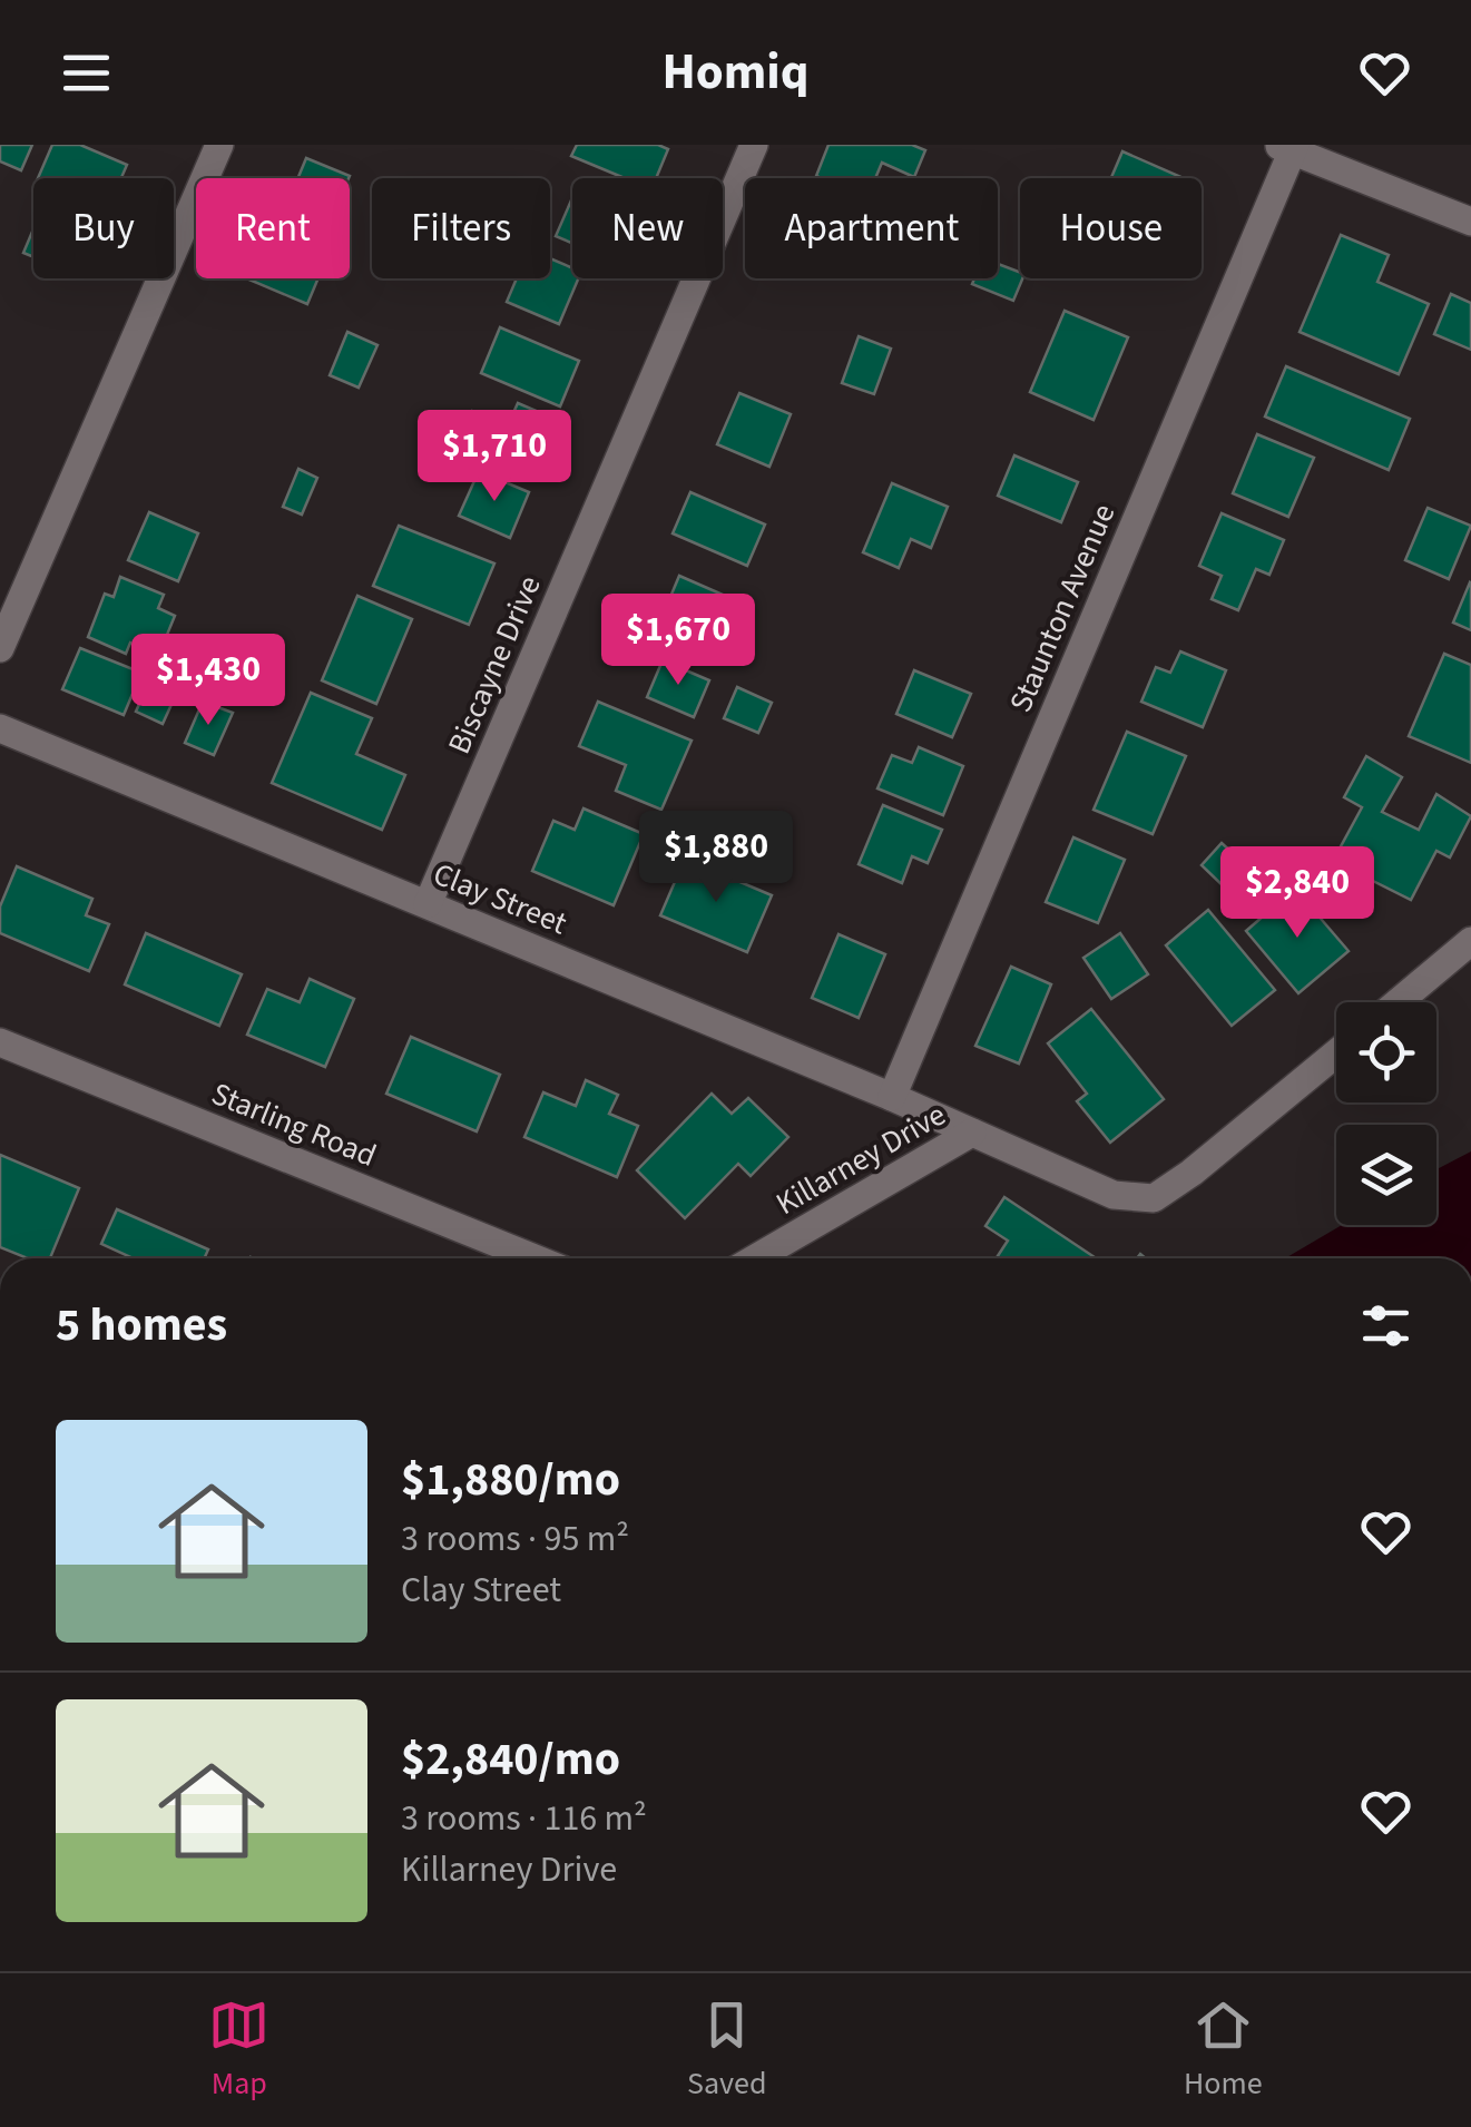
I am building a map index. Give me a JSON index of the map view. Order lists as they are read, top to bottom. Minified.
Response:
{"streets":{"street":["Staunton Avenue","Biscayne Drive","Clay Street","Starling Road","Killarney Drive"]},"crossings":[["Staunton Avenue","Clay Street"],["Biscayne Drive","Clay Street"],["Clay Street","Killarney Drive"]],"page":{"header":"Homiq","chip":["Buy","Rent","Filters","New","Apartment","House"],"price":["$1,710","$1,670","$1,430","$1,880","$2,840"],"heading":"5 homes","list":[{"name":"$1,880/mo","note":"3 rooms · 95 m² · Clay Street"},{"name":"$2,840/mo","note":"3 rooms · 116 m² · Killarney Drive"}],"tabs":["Map","Saved","Home"]}}
